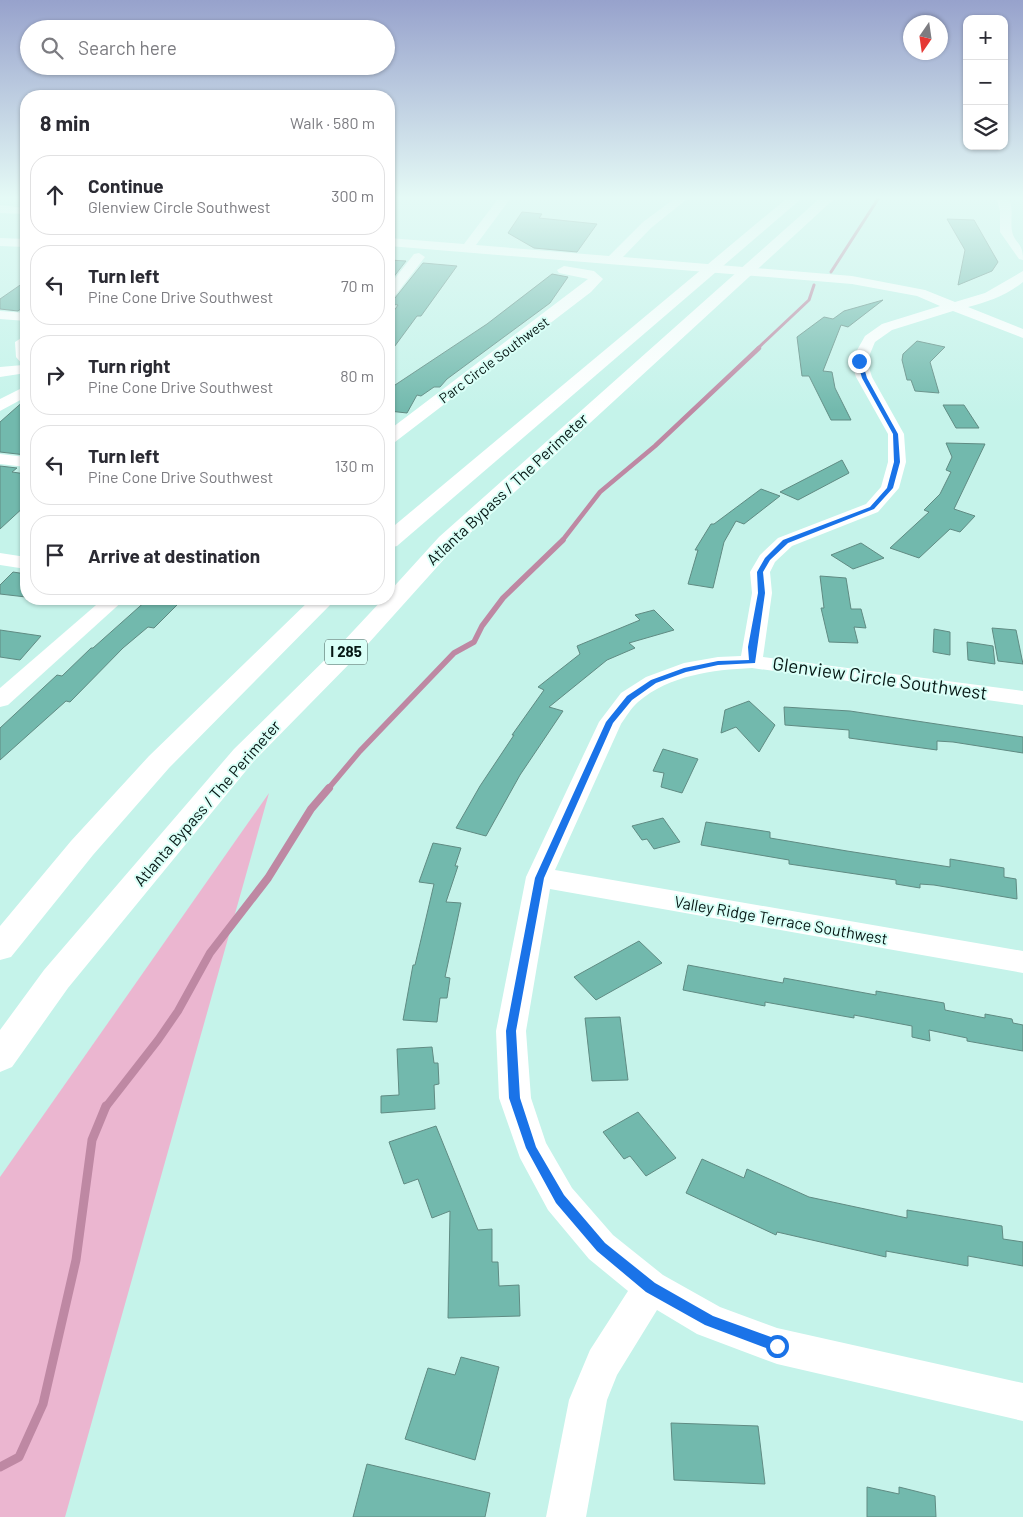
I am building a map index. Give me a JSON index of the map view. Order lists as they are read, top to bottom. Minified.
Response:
{"streets":{"highway":["Atlanta Bypass / The Perimeter","I 285"],"street":["Parc Circle Southwest","Glenview Circle Southwest","Valley Ridge Terrace Southwest"]},"crossings":[["Glenview Circle Southwest","Valley Ridge Terrace Southwest"]],"north":"bottom","page":{"map_buttons":["+","−"],"search":"Search here","heading":["8 min","Walk · 580 m"],"list":[["Continue","Glenview Circle Southwest","300 m"],["Turn left","Pine Cone Drive Southwest","70 m"],["Turn right","Pine Cone Drive Southwest","80 m"],["Turn left","Pine Cone Drive Southwest","130 m"],"Arrive at destination"]}}
